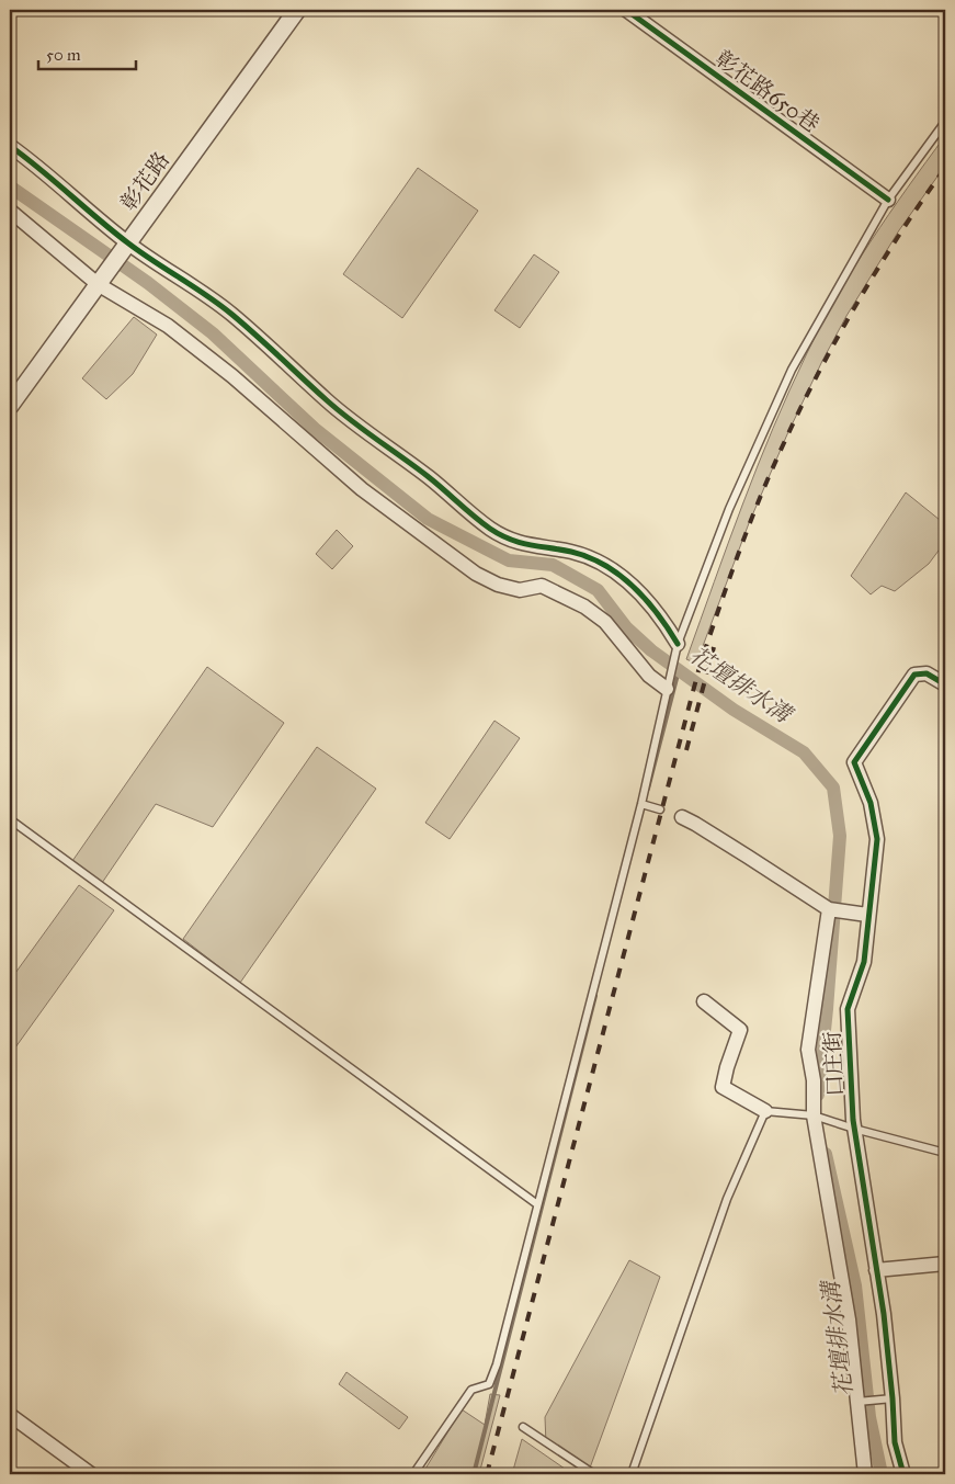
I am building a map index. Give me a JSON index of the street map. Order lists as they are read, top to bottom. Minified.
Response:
{"streets":{"street":["彰花路650巷","彰花路","口庄街"]},"water":["花壇排水溝"],"scale_bar":"50 m"}
